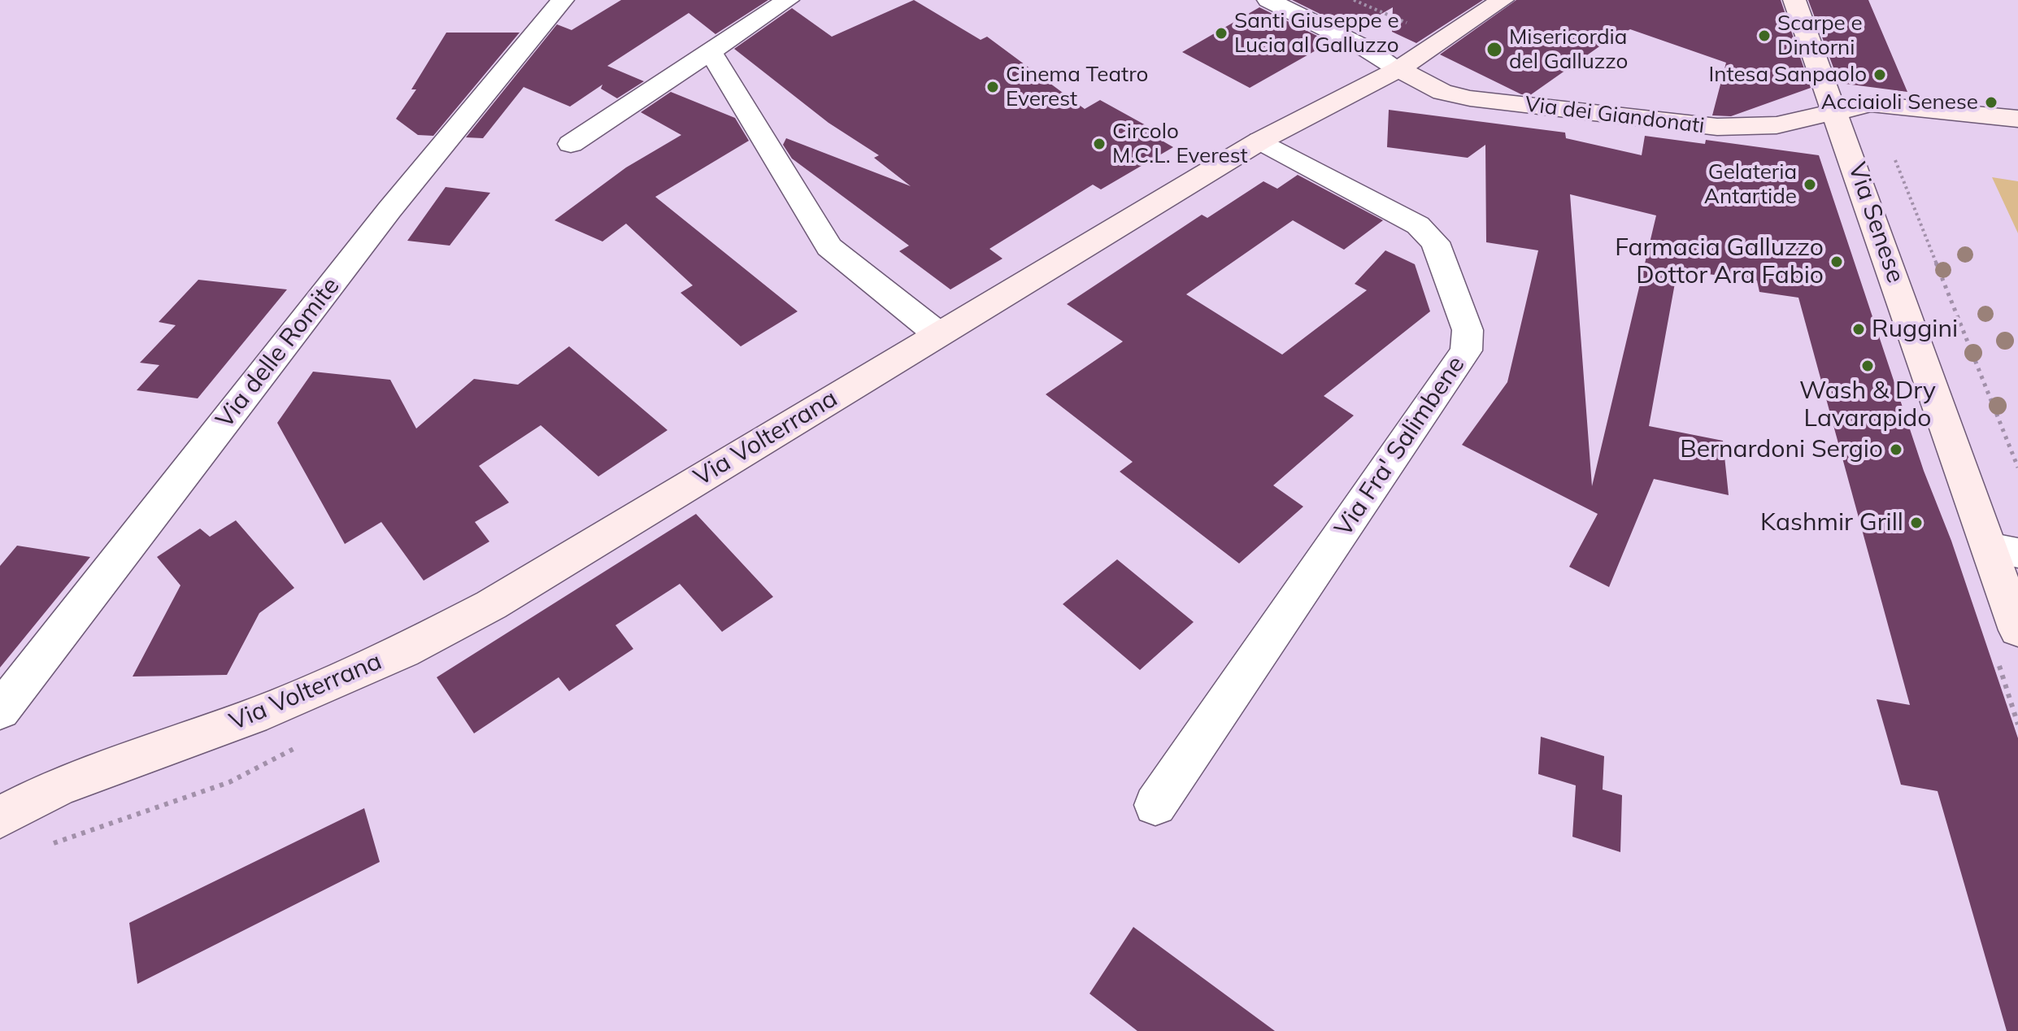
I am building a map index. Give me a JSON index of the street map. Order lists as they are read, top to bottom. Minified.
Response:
{"streets":{"main road":["Via dei Giandonati","Via Senese","Via Volterrana"],"street":["Via delle Romite","Via Fra' Salimbene"]},"crossings":[["Via dei Giandonati","Via Senese"],["Via dei Giandonati","Via Volterrana"],["Via Volterrana","Via Fra' Salimbene"]],"places":["Santi Giuseppe e Lucia al Galluzzo","Scarpe e Dintorni","Misericordia del Galluzzo","Intesa Sanpaolo","Cinema Teatro Everest","Acciaioli Senese","Circolo M.C.L. Everest","Gelateria Antartide","Farmacia Galluzzo Dottor Ara Fabio","Ruggini","Wash & Dry Lavarapido","Bernardoni Sergio","Kashmir Grill"]}
